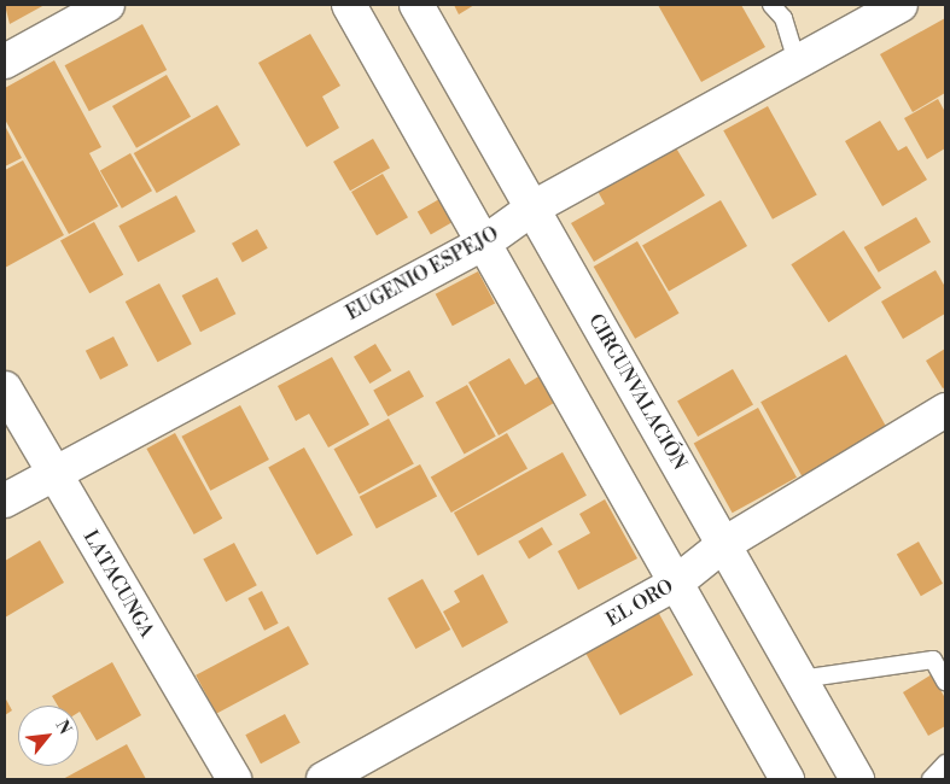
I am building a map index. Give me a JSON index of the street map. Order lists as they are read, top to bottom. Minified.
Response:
{"streets":{"street":["EUGENIO ESPEJO","CIRCUNVALACIÓN","LATACUNGA","EL ORO"]},"crossings":[["EUGENIO ESPEJO","CIRCUNVALACIÓN"],["EUGENIO ESPEJO","LATACUNGA"],["CIRCUNVALACIÓN","EL ORO"]],"north":"top right"}
